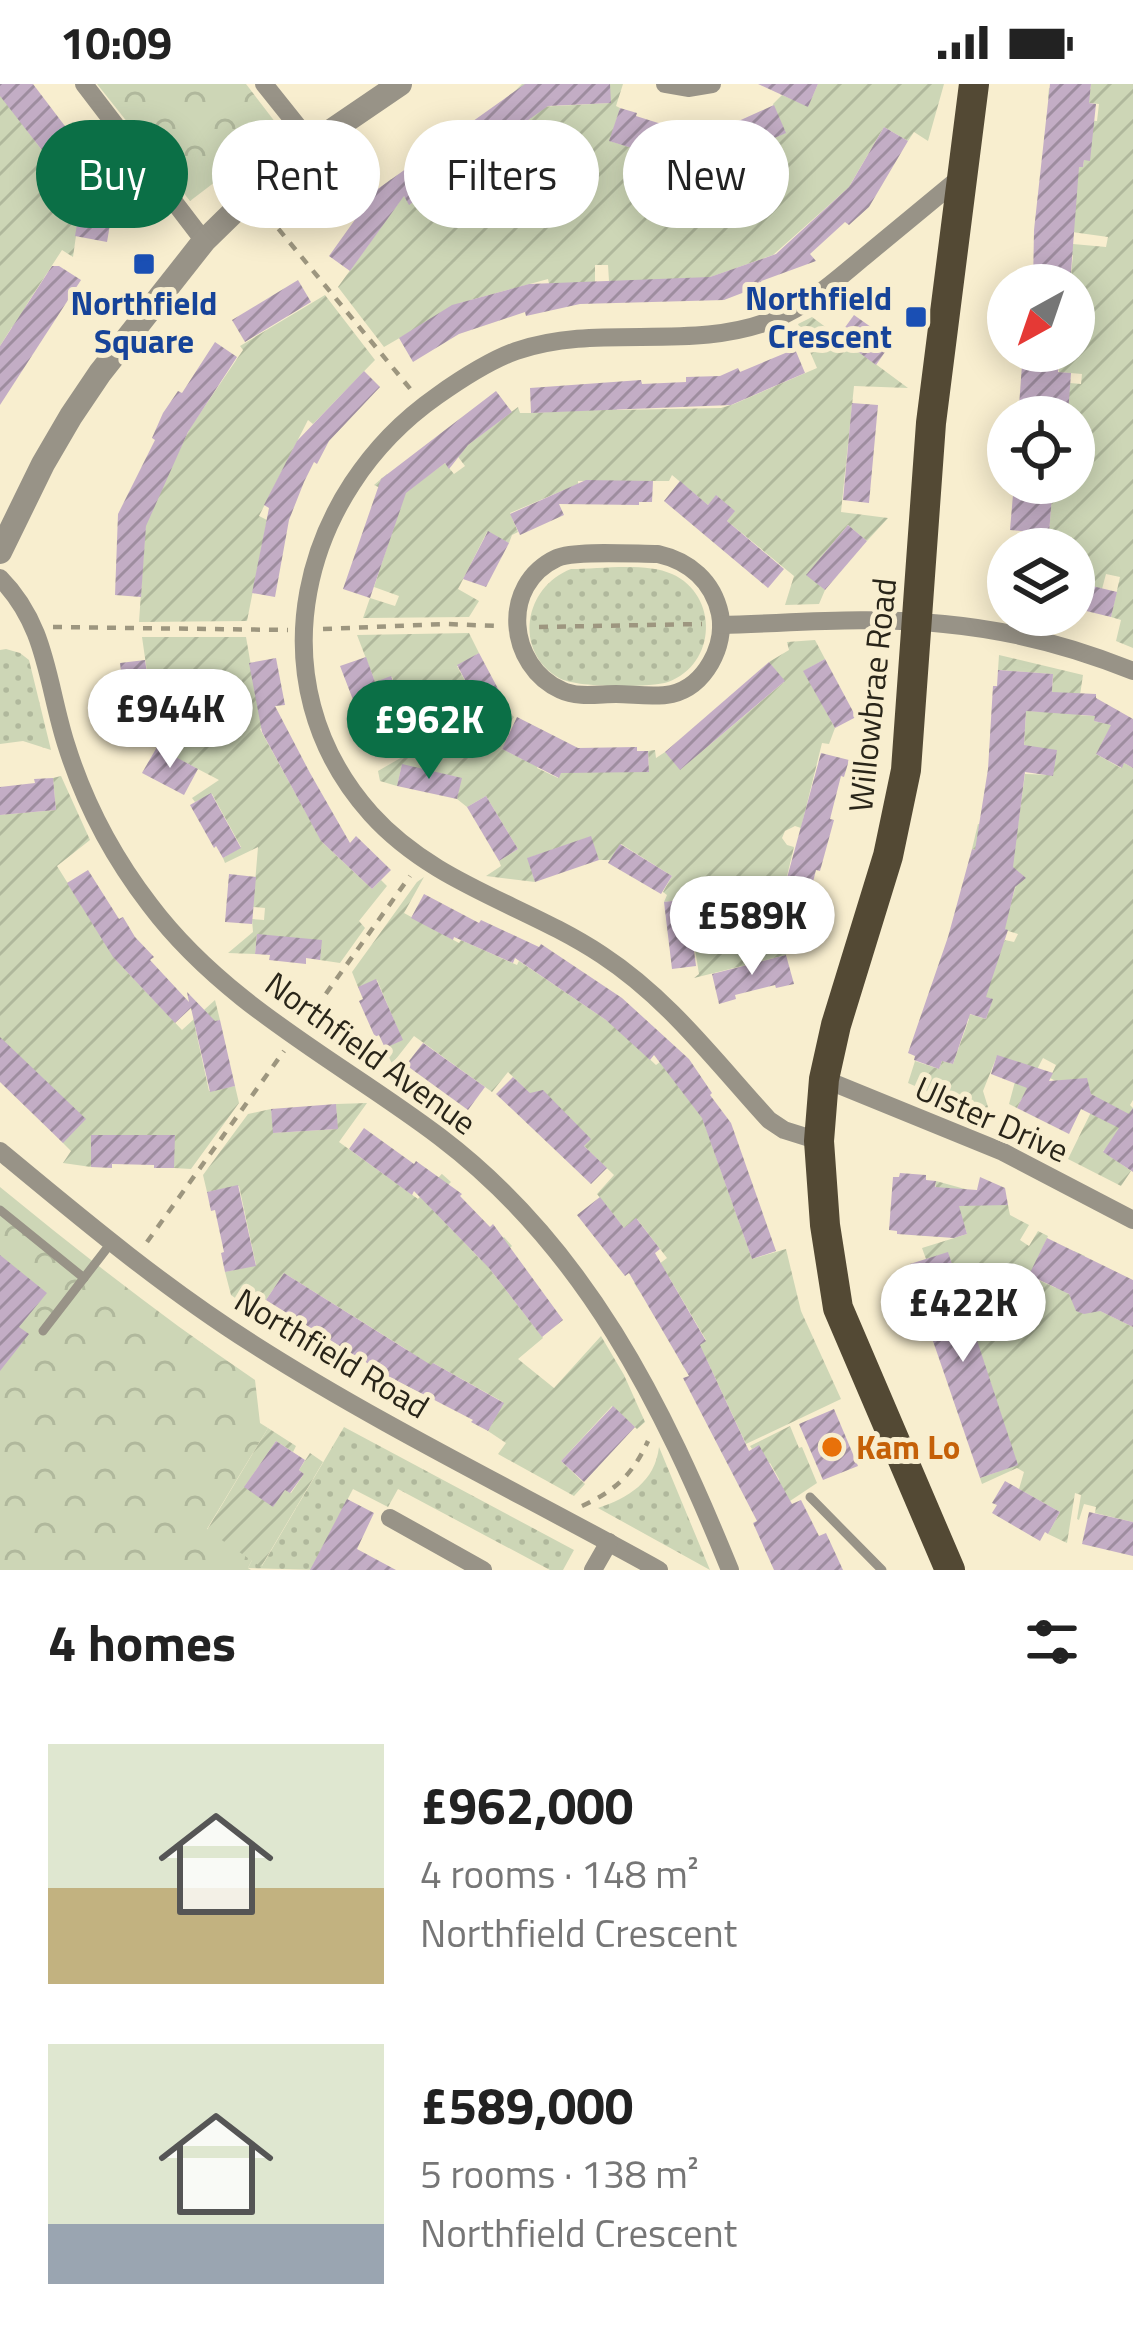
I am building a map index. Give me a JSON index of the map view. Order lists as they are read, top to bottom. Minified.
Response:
{"streets":{"main road":["Willowbrae Road"],"street":["Northfield Avenue","Ulster Drive","Northfield Road"]},"crossings":[["Willowbrae Road","Ulster Drive"]],"places":{"transit":["Northfield Square","Northfield Crescent"],"other":["Kam Lo"]},"north":"bottom left","page":{"status":"10:09","chip":["Buy","Rent","Filters","New"],"price":["£944K","£962K","£589K","£422K"],"heading":"4 homes","list":[{"name":"£962,000","note":"4 rooms · 148 m² · Northfield Crescent"},{"name":"£589,000","note":"5 rooms · 138 m² · Northfield Crescent"}]}}
